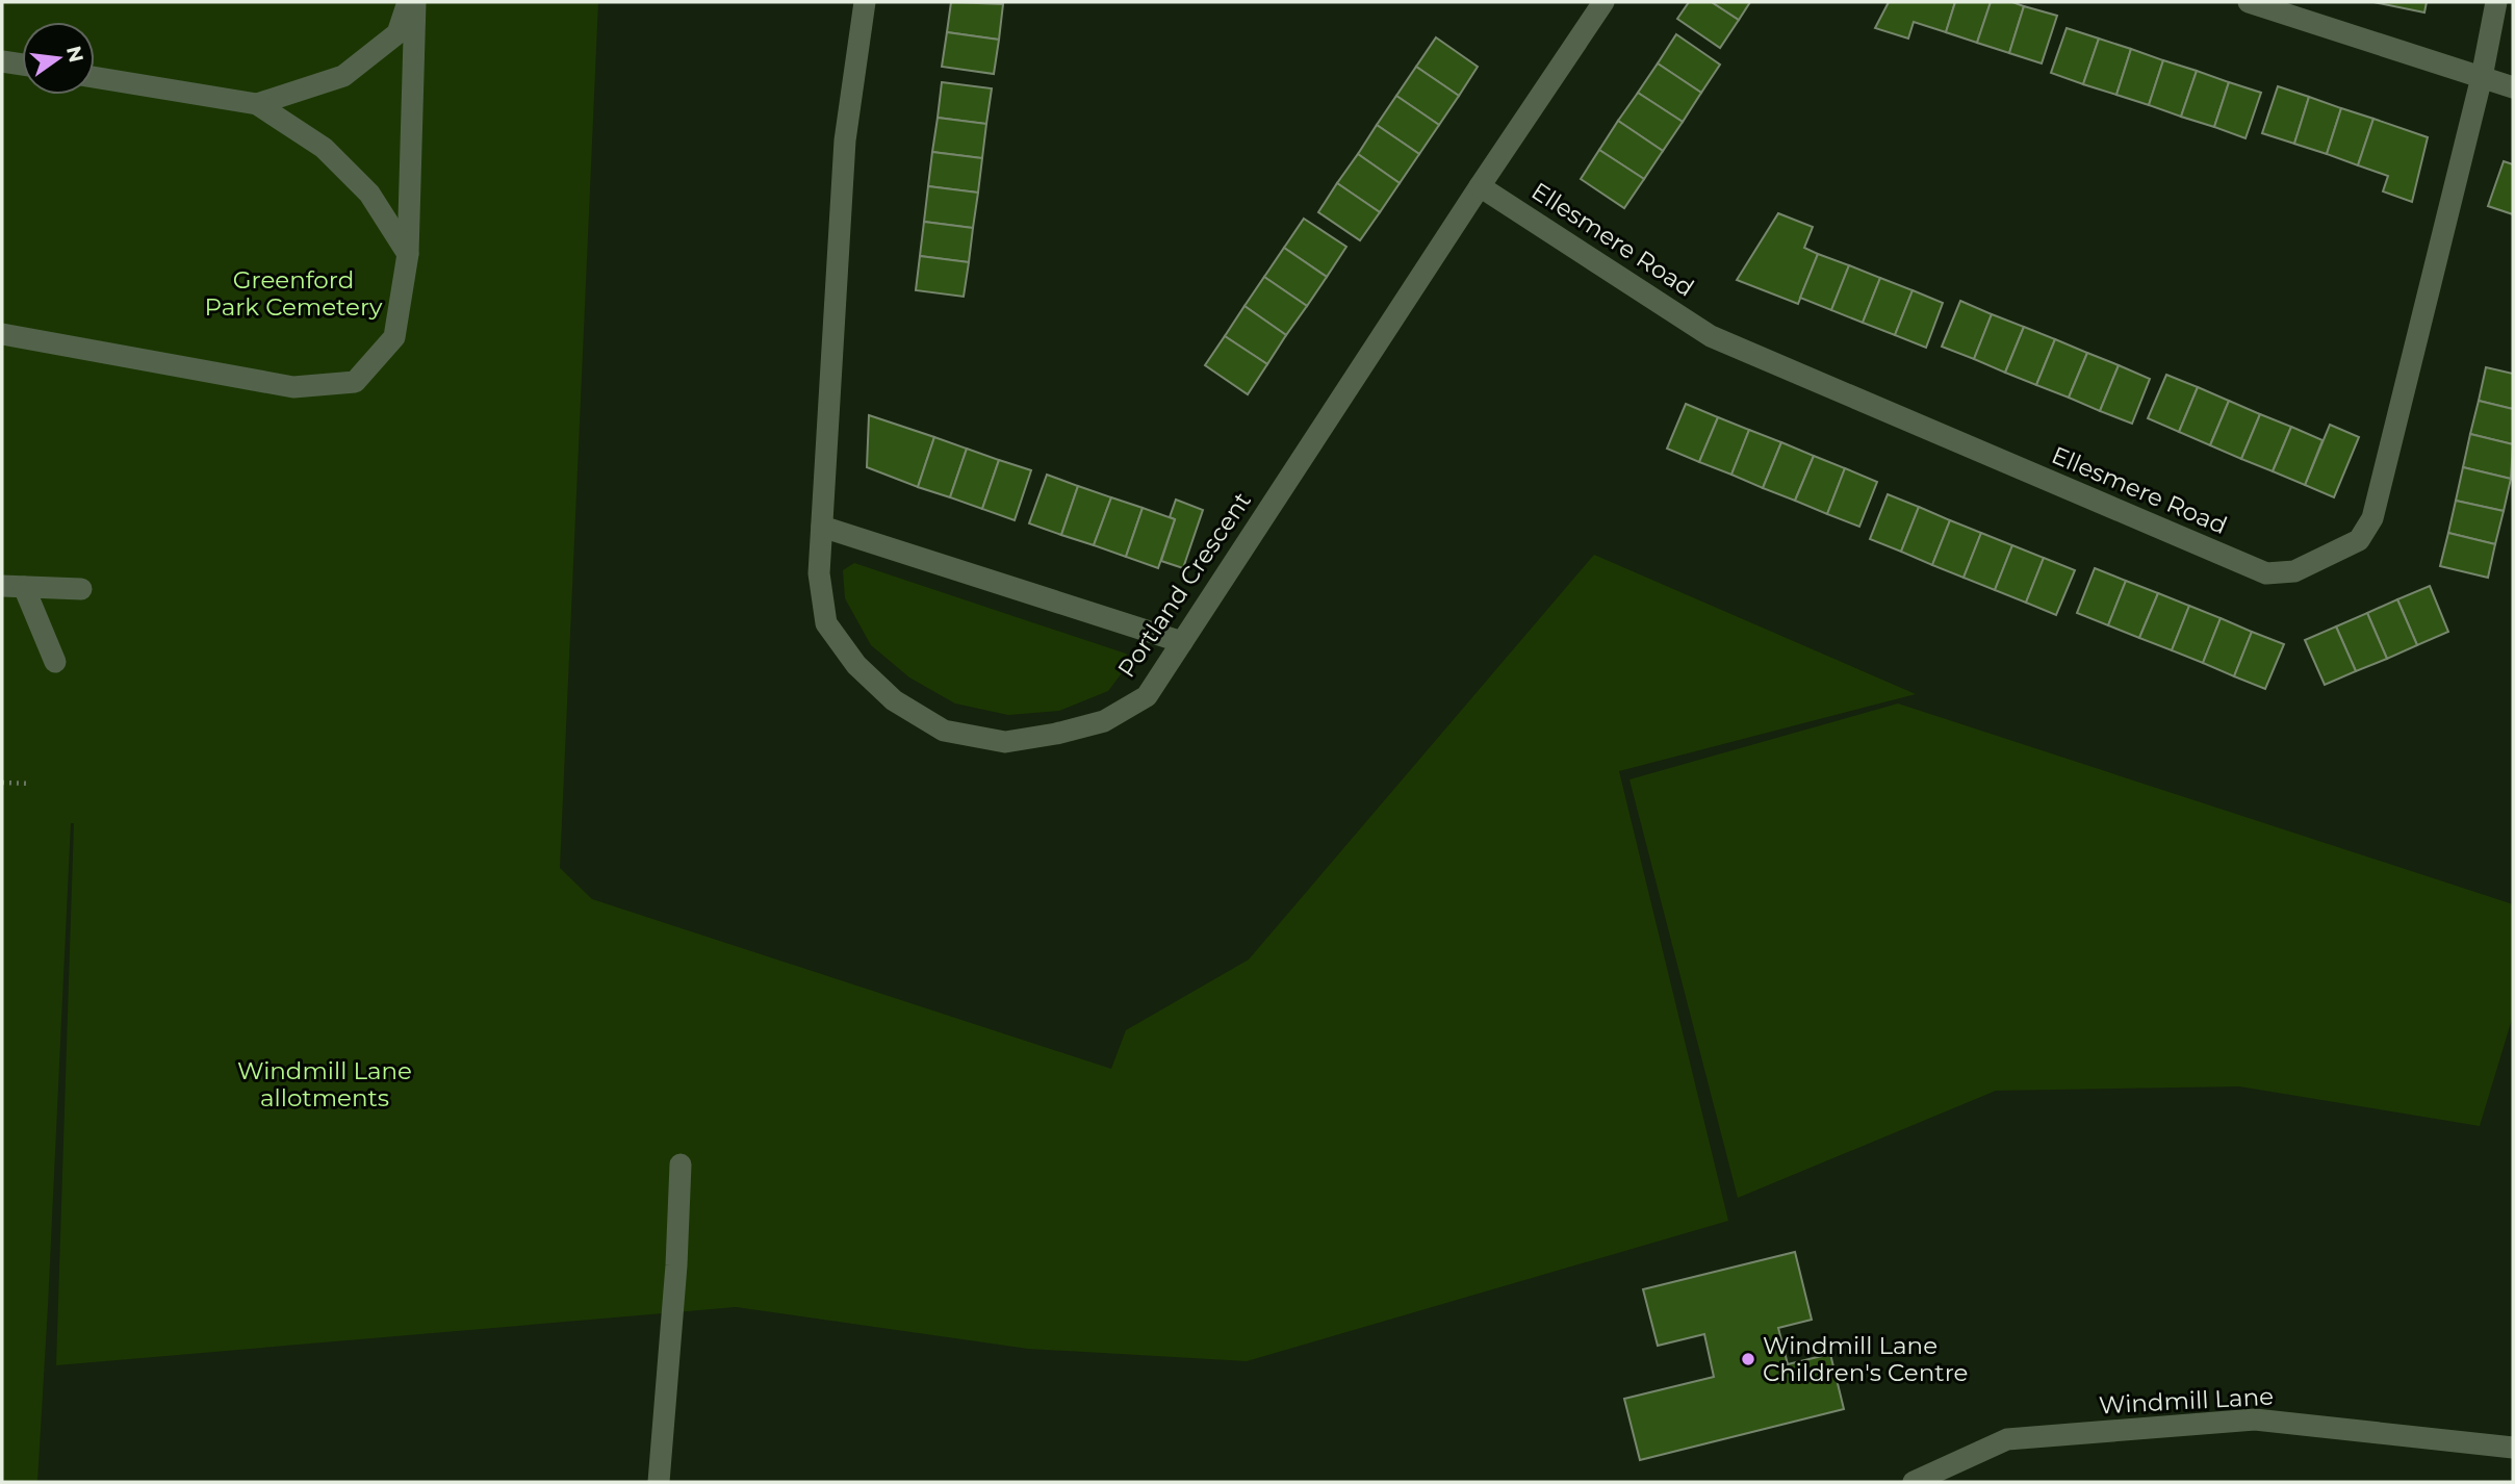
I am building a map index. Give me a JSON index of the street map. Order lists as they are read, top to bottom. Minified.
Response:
{"streets":{"street":["Ellesmere Road","Portland Crescent","Windmill Lane"]},"crossings":[["Ellesmere Road","Portland Crescent"]],"parks":["Greenford Park Cemetery","Windmill Lane allotments"],"places":["Windmill Lane Children's Centre"],"north":"right"}
